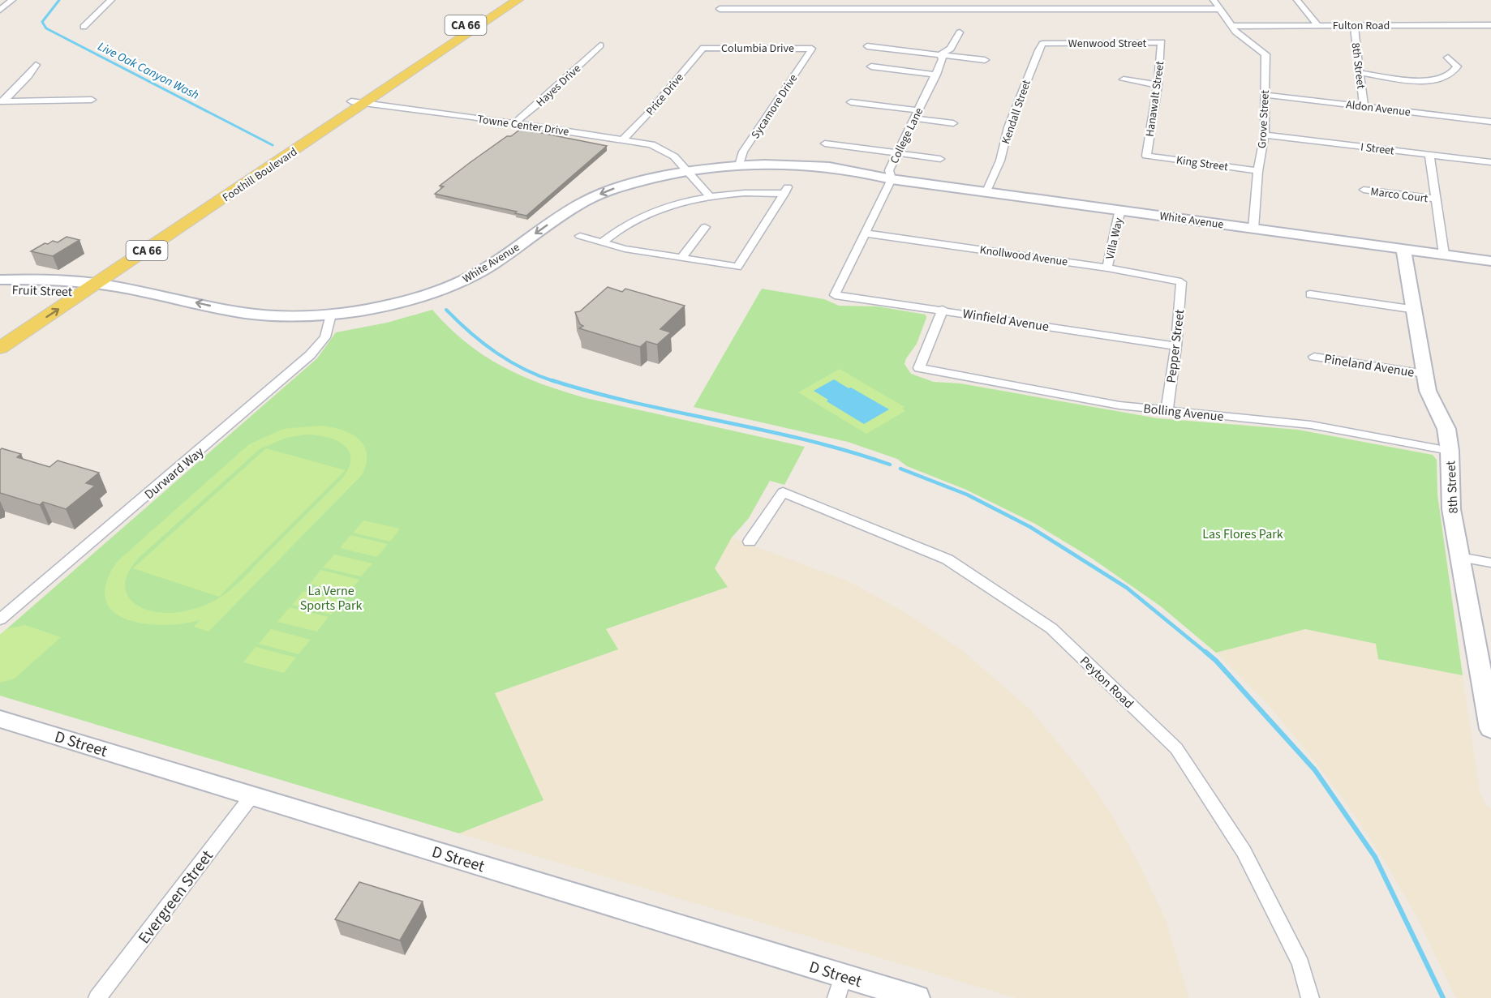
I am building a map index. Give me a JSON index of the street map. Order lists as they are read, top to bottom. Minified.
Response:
{"streets":{"main road":["CA 66","8th Street","Foothill Boulevard","White Avenue","Fruit Street","D Street"],"street":["Fulton Road","Wenwood Street","Columbia Drive","Hayes Drive","Price Drive","Hanawalt Street","Sycamore Drive","Aldon Avenue","Kendall Street","Grove Street","Towne Center Drive","College Lane","I Street","King Street","Marco Court","Villa Way","Knollwood Avenue","Winfield Avenue","Pepper Street","Pineland Avenue","Bolling Avenue","Durward Way","Peyton Road","Evergreen Street"]},"crossings":[["Fulton Road","8th Street"],["Fulton Road","Grove Street"],["Wenwood Street","Hanawalt Street"],["Wenwood Street","Kendall Street"],["Columbia Drive","Price Drive"],["Columbia Drive","Sycamore Drive"],["8th Street","Aldon Avenue"],["8th Street","White Avenue"],["8th Street","Pineland Avenue"],["8th Street","Bolling Avenue"],["Hayes Drive","Towne Center Drive"],["Price Drive","Towne Center Drive"],["Hanawalt Street","King Street"],["Sycamore Drive","White Avenue"],["Aldon Avenue","Grove Street"],["Kendall Street","White Avenue"],["Grove Street","I Street"],["Grove Street","King Street"],["Grove Street","White Avenue"],["Towne Center Drive","Foothill Boulevard"],["Towne Center Drive","White Avenue"],["College Lane","White Avenue"],["College Lane","Knollwood Avenue"],["College Lane","Winfield Avenue"],["Foothill Boulevard","White Avenue"],["Foothill Boulevard","Fruit Street"],["White Avenue","Villa Way"],["White Avenue","Fruit Street"],["White Avenue","Durward Way"],["Villa Way","Knollwood Avenue"],["Knollwood Avenue","Pepper Street"],["Winfield Avenue","Pepper Street"],["Winfield Avenue","Bolling Avenue"],["Pepper Street","Bolling Avenue"],["D Street","Evergreen Street"]],"water":["Live Oak Canyon Wash"],"parks":["Las Flores Park","La Verne Sports Park"]}
